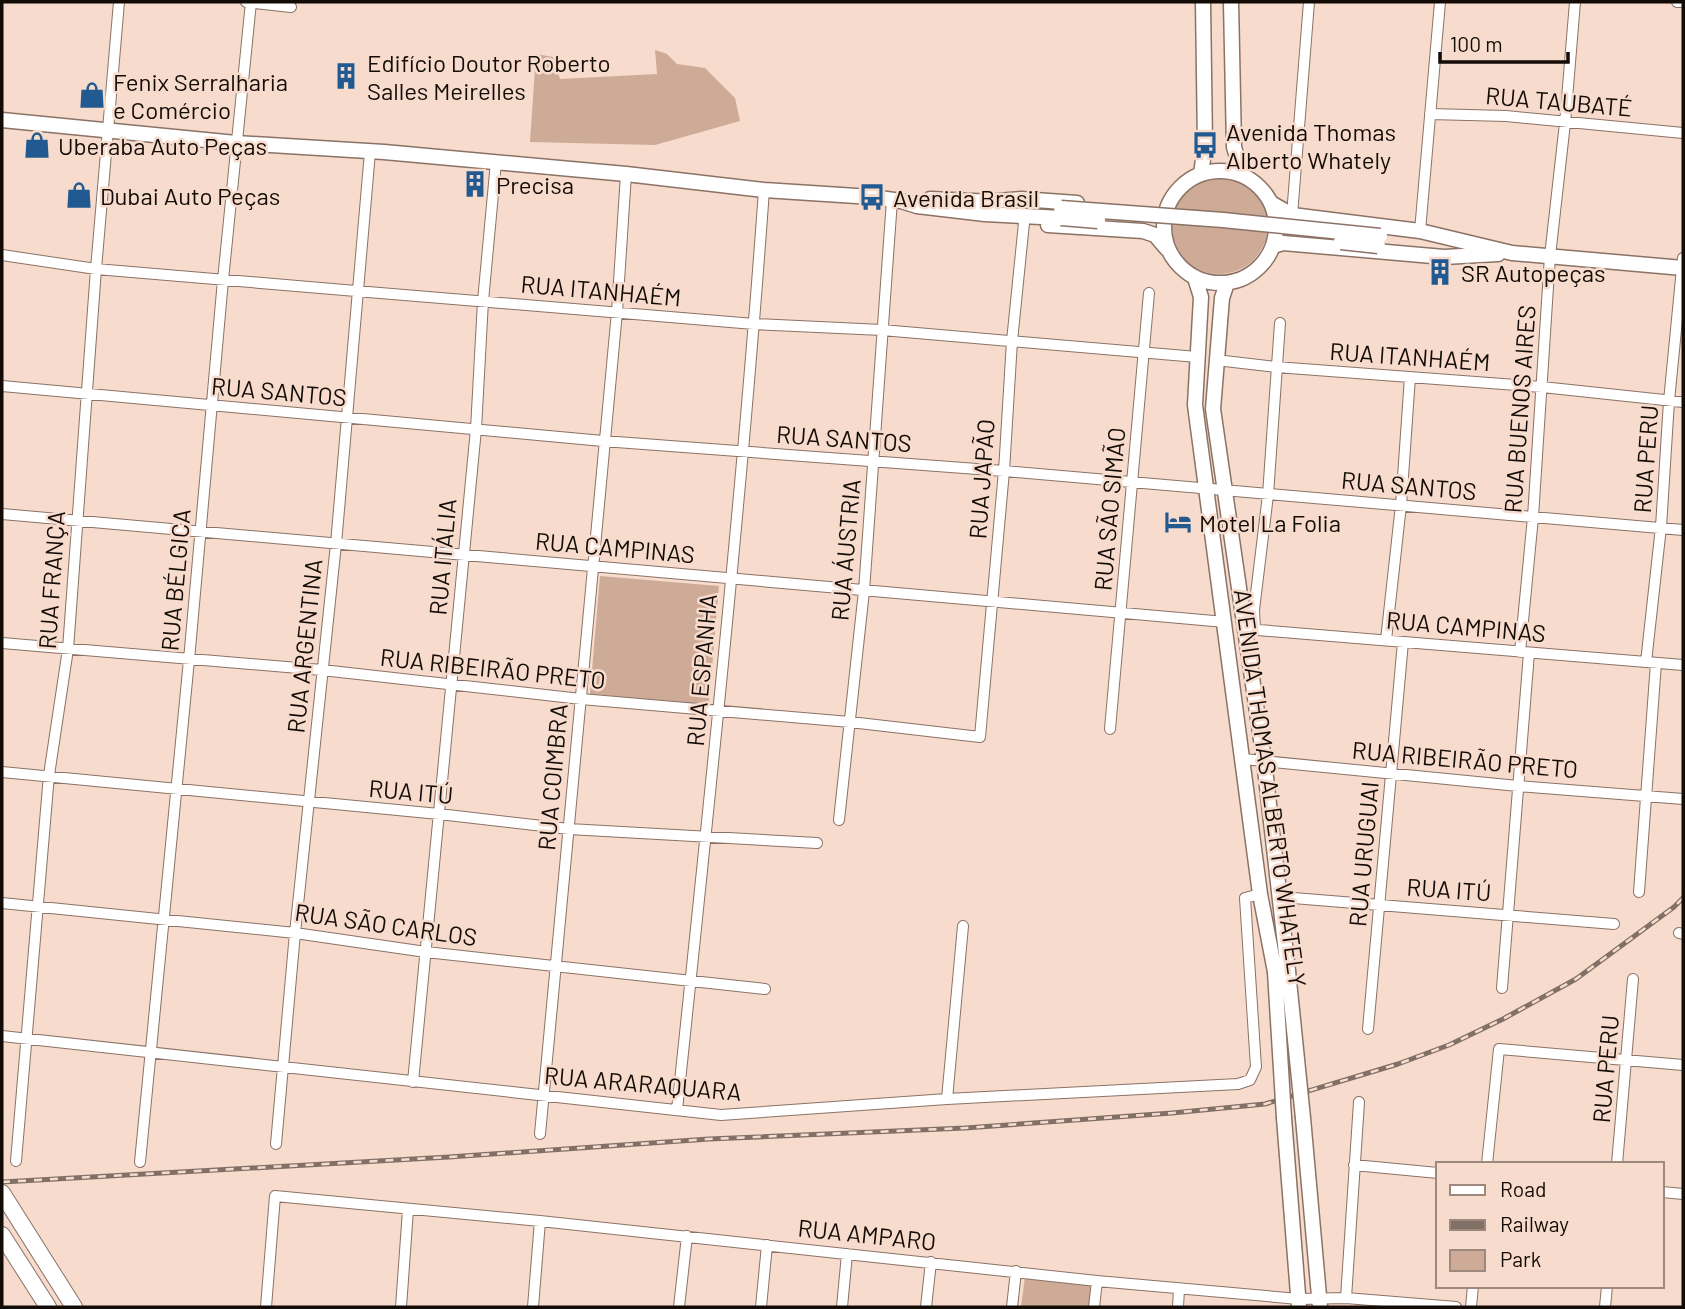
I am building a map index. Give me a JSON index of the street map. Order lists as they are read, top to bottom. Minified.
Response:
{"streets":{"main road":["AVENIDA THOMAS ALBERTO WHATELY"],"street":["RUA TAUBATÉ","RUA ITANHAÉM","RUA SANTOS","RUA BUENOS AIRES","RUA PERU","RUA JAPÃO","RUA SÃO SIMÃO","RUA CAMPINAS","RUA ÁUSTRIA","RUA ITÁLIA","RUA FRANÇA","RUA BÉLGICA","RUA ARGENTINA","RUA RIBEIRÃO PRETO","RUA ESPANHA","RUA COIMBRA","RUA ITÚ","RUA URUGUAI","RUA SÃO CARLOS","RUA ARARAQUARA","RUA AMPARO"]},"crossings":[["RUA TAUBATÉ","RUA BUENOS AIRES"],["RUA ITANHAÉM","RUA BUENOS AIRES"],["RUA ITANHAÉM","RUA PERU"],["RUA ITANHAÉM","RUA JAPÃO"],["RUA ITANHAÉM","RUA SÃO SIMÃO"],["RUA ITANHAÉM","RUA ÁUSTRIA"],["RUA ITANHAÉM","RUA ITÁLIA"],["RUA ITANHAÉM","RUA FRANÇA"],["RUA ITANHAÉM","RUA BÉLGICA"],["RUA ITANHAÉM","RUA ARGENTINA"],["RUA ITANHAÉM","RUA ESPANHA"],["RUA ITANHAÉM","RUA COIMBRA"],["RUA ITANHAÉM","AVENIDA THOMAS ALBERTO WHATELY"],["RUA SANTOS","RUA BUENOS AIRES"],["RUA SANTOS","RUA PERU"],["RUA SANTOS","RUA JAPÃO"],["RUA SANTOS","RUA SÃO SIMÃO"],["RUA SANTOS","RUA ÁUSTRIA"],["RUA SANTOS","RUA ITÁLIA"],["RUA SANTOS","RUA FRANÇA"],["RUA SANTOS","RUA BÉLGICA"],["RUA SANTOS","RUA ARGENTINA"],["RUA SANTOS","RUA ESPANHA"],["RUA SANTOS","RUA COIMBRA"],["RUA SANTOS","AVENIDA THOMAS ALBERTO WHATELY"],["RUA BUENOS AIRES","RUA CAMPINAS"],["RUA BUENOS AIRES","RUA RIBEIRÃO PRETO"],["RUA BUENOS AIRES","RUA ITÚ"],["RUA PERU","RUA CAMPINAS"],["RUA PERU","RUA RIBEIRÃO PRETO"],["RUA JAPÃO","RUA CAMPINAS"],["RUA JAPÃO","RUA RIBEIRÃO PRETO"],["RUA SÃO SIMÃO","RUA CAMPINAS"],["RUA CAMPINAS","RUA ÁUSTRIA"],["RUA CAMPINAS","RUA ITÁLIA"],["RUA CAMPINAS","RUA FRANÇA"],["RUA CAMPINAS","RUA BÉLGICA"],["RUA CAMPINAS","RUA ARGENTINA"],["RUA CAMPINAS","RUA ESPANHA"],["RUA CAMPINAS","RUA COIMBRA"],["RUA CAMPINAS","AVENIDA THOMAS ALBERTO WHATELY"],["RUA CAMPINAS","RUA URUGUAI"],["RUA ÁUSTRIA","RUA RIBEIRÃO PRETO"],["RUA ITÁLIA","RUA RIBEIRÃO PRETO"],["RUA ITÁLIA","RUA ITÚ"],["RUA ITÁLIA","RUA SÃO CARLOS"],["RUA ITÁLIA","RUA ARARAQUARA"],["RUA FRANÇA","RUA RIBEIRÃO PRETO"],["RUA FRANÇA","RUA ITÚ"],["RUA FRANÇA","RUA SÃO CARLOS"],["RUA FRANÇA","RUA ARARAQUARA"],["RUA BÉLGICA","RUA RIBEIRÃO PRETO"],["RUA BÉLGICA","RUA ITÚ"],["RUA BÉLGICA","RUA SÃO CARLOS"],["RUA BÉLGICA","RUA ARARAQUARA"],["RUA ARGENTINA","RUA RIBEIRÃO PRETO"],["RUA ARGENTINA","RUA ITÚ"],["RUA ARGENTINA","RUA SÃO CARLOS"],["RUA ARGENTINA","RUA ARARAQUARA"],["RUA RIBEIRÃO PRETO","RUA ESPANHA"],["RUA RIBEIRÃO PRETO","RUA COIMBRA"],["RUA RIBEIRÃO PRETO","AVENIDA THOMAS ALBERTO WHATELY"],["RUA RIBEIRÃO PRETO","RUA URUGUAI"],["RUA ESPANHA","RUA ITÚ"],["RUA ESPANHA","RUA SÃO CARLOS"],["RUA ESPANHA","RUA ARARAQUARA"],["RUA COIMBRA","RUA ITÚ"],["RUA COIMBRA","RUA SÃO CARLOS"],["RUA COIMBRA","RUA ARARAQUARA"],["AVENIDA THOMAS ALBERTO WHATELY","RUA ITÚ"],["AVENIDA THOMAS ALBERTO WHATELY","RUA ARARAQUARA"],["AVENIDA THOMAS ALBERTO WHATELY","RUA AMPARO"],["RUA ITÚ","RUA URUGUAI"]],"places":{"building":["Edifício Doutor Roberto Salles Meirelles","Precisa","SR Autopeças"],"shop":["Fenix Serralharia e Comércio","Uberaba Auto Peças","Dubai Auto Peças"],"bus stop":["Avenida Thomas Alberto Whately","Avenida Brasil"],"hotel":["Motel La Folia"]},"legend":["Road","Railway","Park"],"scale_bar":"100 m"}
